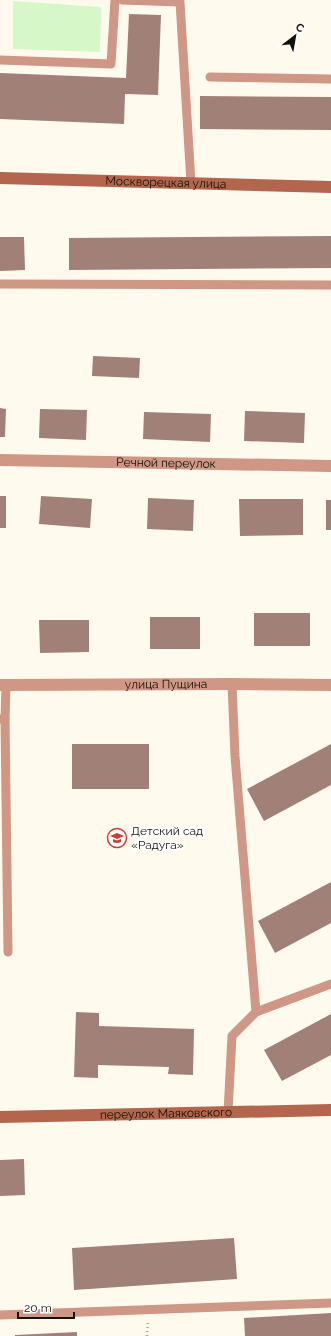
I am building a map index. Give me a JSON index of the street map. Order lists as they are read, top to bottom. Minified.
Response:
{"streets":{"street":["Москворецкая улица","Речной переулок","улица Пущина","переулок Маяковского"]},"places":{"school or university":["Детский сад «Радуга»"]},"scale_bar":"20 m","north":"top right"}
